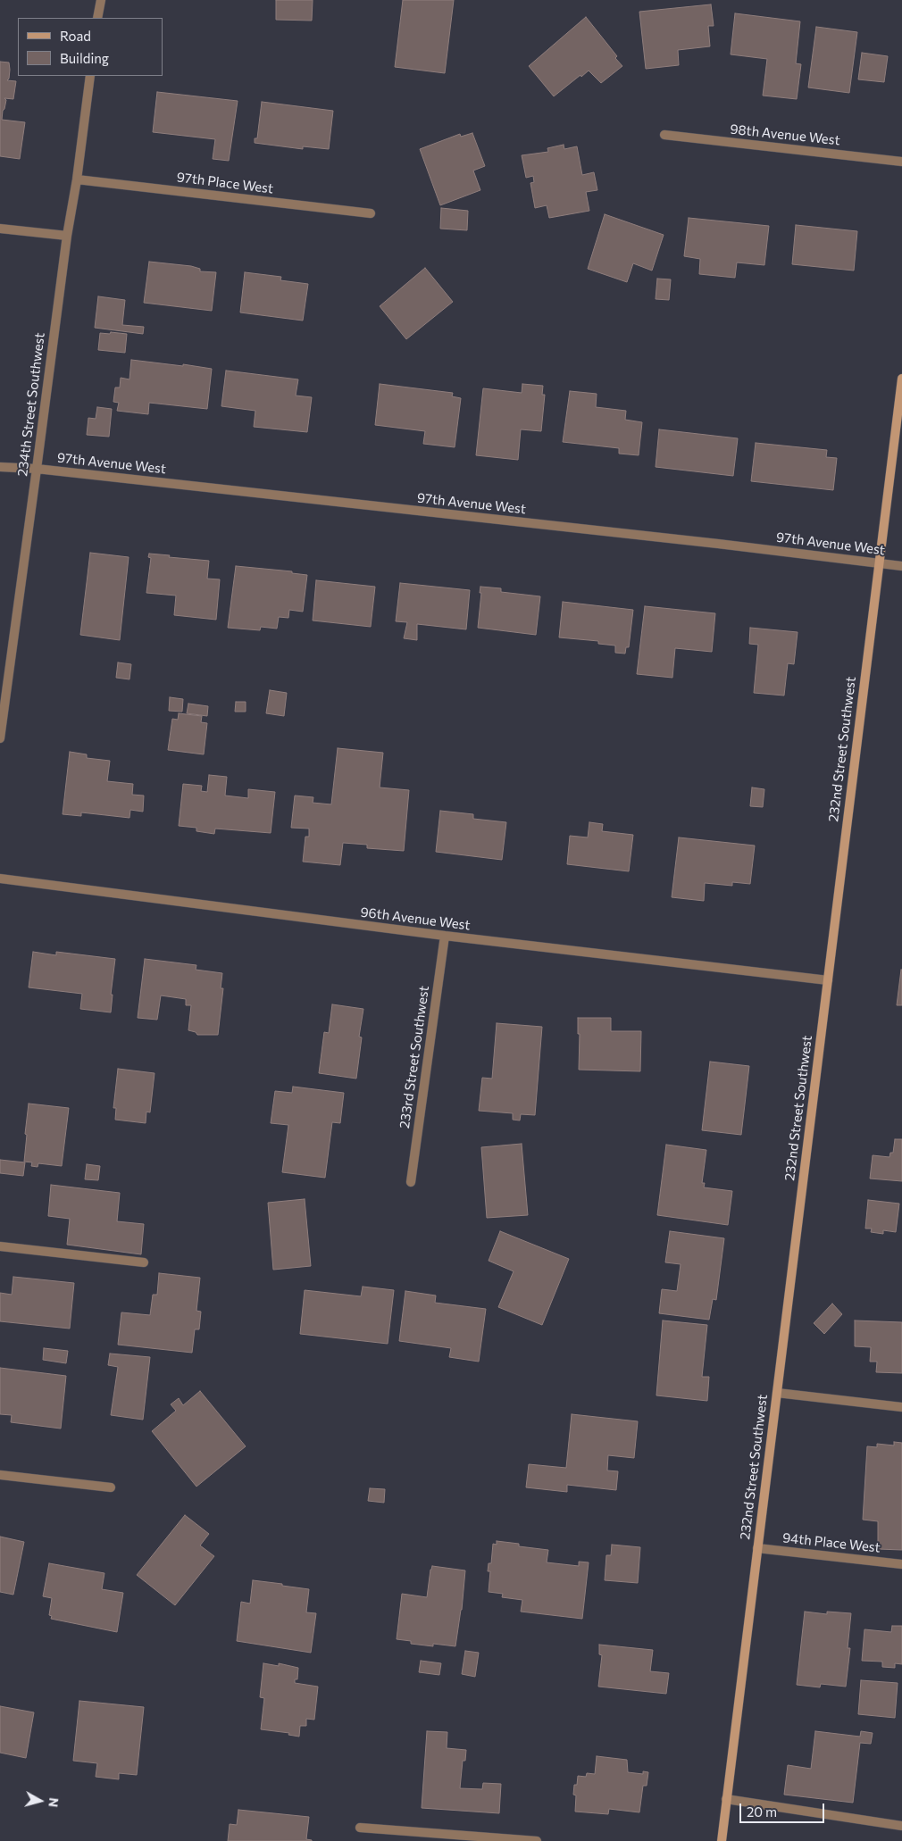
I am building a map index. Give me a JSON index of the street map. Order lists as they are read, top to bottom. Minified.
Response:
{"streets":{"street":["98th Avenue West","97th Place West","234th Street Southwest","97th Avenue West","232nd Street Southwest","96th Avenue West","233rd Street Southwest","94th Place West"]},"crossings":[["97th Place West","234th Street Southwest"],["234th Street Southwest","97th Avenue West"],["97th Avenue West","232nd Street Southwest"],["232nd Street Southwest","96th Avenue West"],["232nd Street Southwest","94th Place West"],["96th Avenue West","233rd Street Southwest"]],"legend":["Road","Building"],"scale_bar":"20 m","north":"right"}
